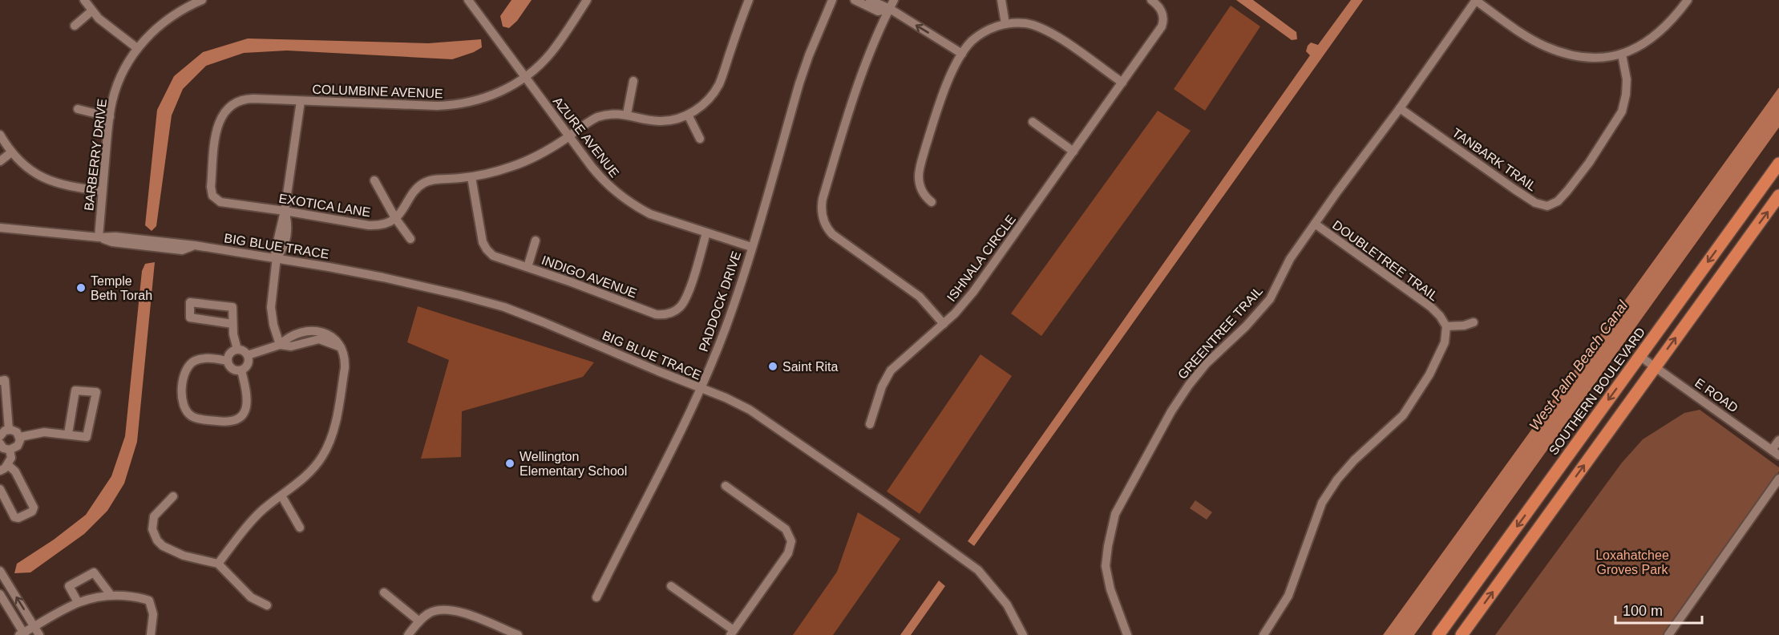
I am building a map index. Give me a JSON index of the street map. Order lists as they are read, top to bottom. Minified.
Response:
{"streets":{"highway":["SOUTHERN BOULEVARD"],"street":["COLUMBINE AVENUE","AZURE AVENUE","BARBERRY DRIVE","TANBARK TRAIL","EXOTICA LANE","BIG BLUE TRACE","ISHNALA CIRCLE","DOUBLETREE TRAIL","INDIGO AVENUE","PADDOCK DRIVE","GREENTREE TRAIL","E ROAD"]},"crossings":[["COLUMBINE AVENUE","AZURE AVENUE"],["COLUMBINE AVENUE","EXOTICA LANE"],["AZURE AVENUE","INDIGO AVENUE"],["AZURE AVENUE","PADDOCK DRIVE"],["BARBERRY DRIVE","BIG BLUE TRACE"],["TANBARK TRAIL","GREENTREE TRAIL"],["BIG BLUE TRACE","PADDOCK DRIVE"],["DOUBLETREE TRAIL","GREENTREE TRAIL"],["SOUTHERN BOULEVARD","E ROAD"]],"water":["West Palm Beach Canal"],"parks":["Loxahatchee Groves Park"],"places":["Temple Beth Torah","Saint Rita","Wellington Elementary School"],"scale_bar":"100 m"}
